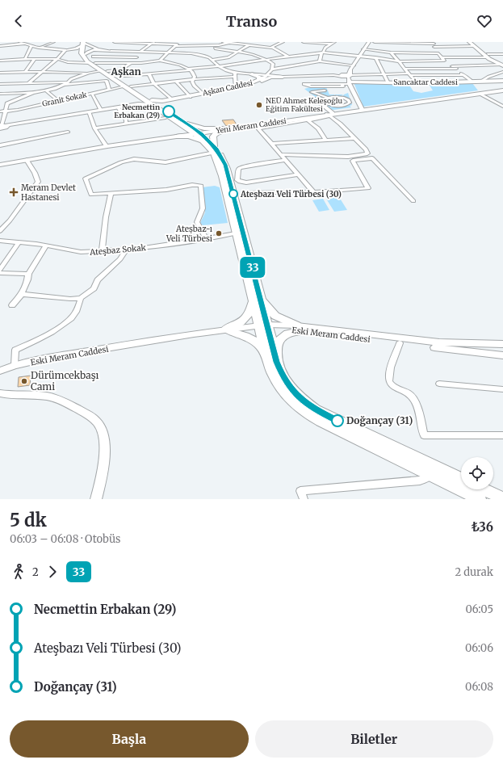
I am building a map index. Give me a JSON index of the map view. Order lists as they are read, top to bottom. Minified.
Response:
{"streets":{"main road":["Yeni Meram Caddesi"],"street":["Sancaktar Caddesi","Aşkan Caddesi","Granit Sokak","Ateşbaz Sokak","Eski Meram Caddesi"]},"districts":["Aşkan"],"places":{"other":["NEÜ Ahmet Keleşoğlu Eğitim Fakültesi","Necmettin Erbakan (29)","Ateşbazı Veli Türbesi (30)","Ateşbaz-ı Veli Türbesi","Dürümcekbaşı Cami","Doğançay (31)"],"health":["Meram Devlet Hastanesi"]},"lines":["bus line 33"],"page":{"header":"Transo","on_map":"33","heading":["5 dk","06:03 – 06:08 · Otobüs","₺36"],"legs":["2","33","2 durak"],"list":[{"name":"Necmettin Erbakan (29)","value":"06:05"},{"name":"Ateşbazı Veli Türbesi (30)","value":"06:06"},{"name":"Doğançay (31)","value":"06:08"}],"buttons":["Başla","Biletler"]}}
